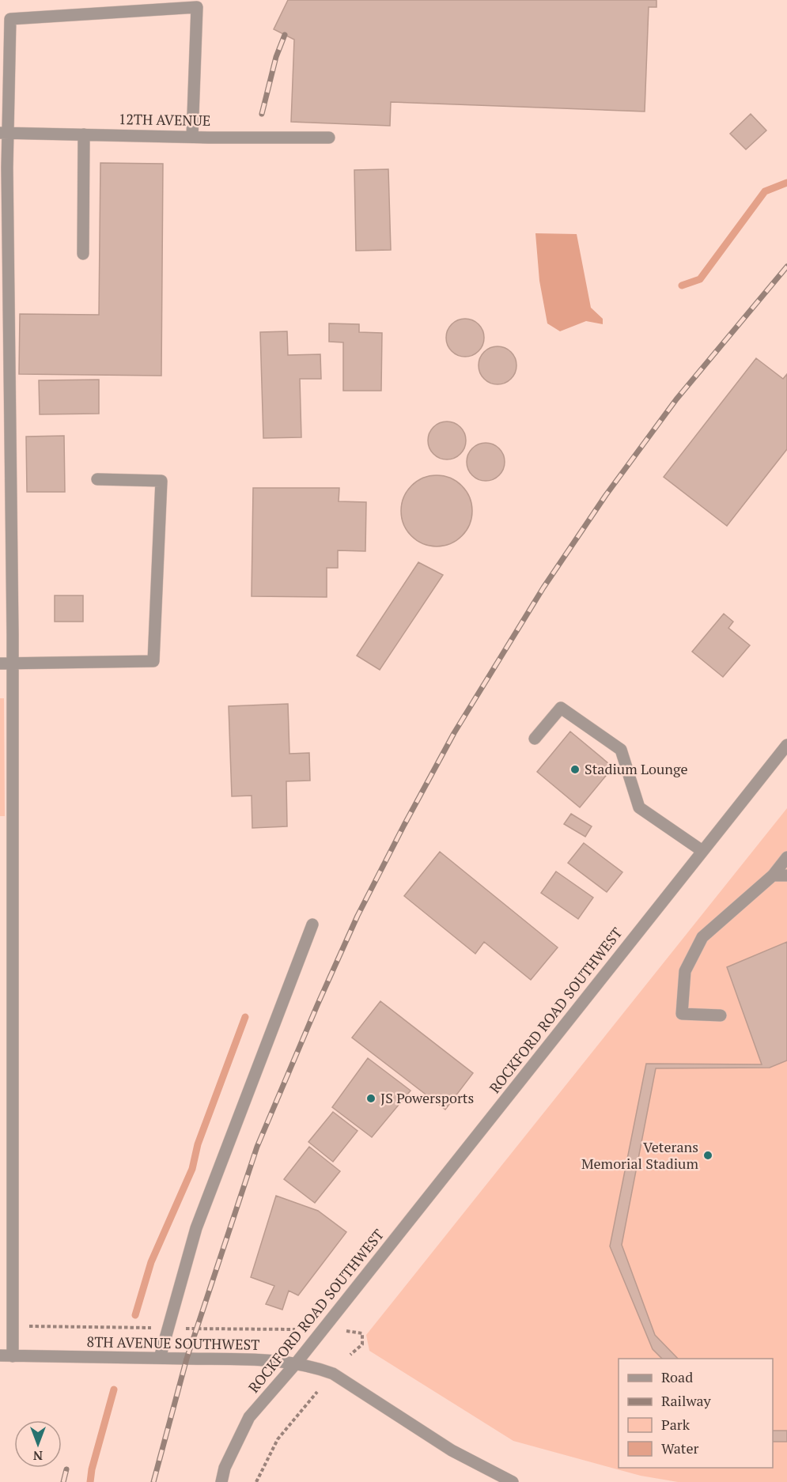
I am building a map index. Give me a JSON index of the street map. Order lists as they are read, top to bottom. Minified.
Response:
{"streets":{"street":["12TH AVENUE","ROCKFORD ROAD SOUTHWEST","8TH AVENUE SOUTHWEST"]},"crossings":[["ROCKFORD ROAD SOUTHWEST","8TH AVENUE SOUTHWEST"]],"places":["Stadium Lounge","JS Powersports","Veterans Memorial Stadium"],"legend":["Road","Railway","Park","Water"],"north":"bottom"}
